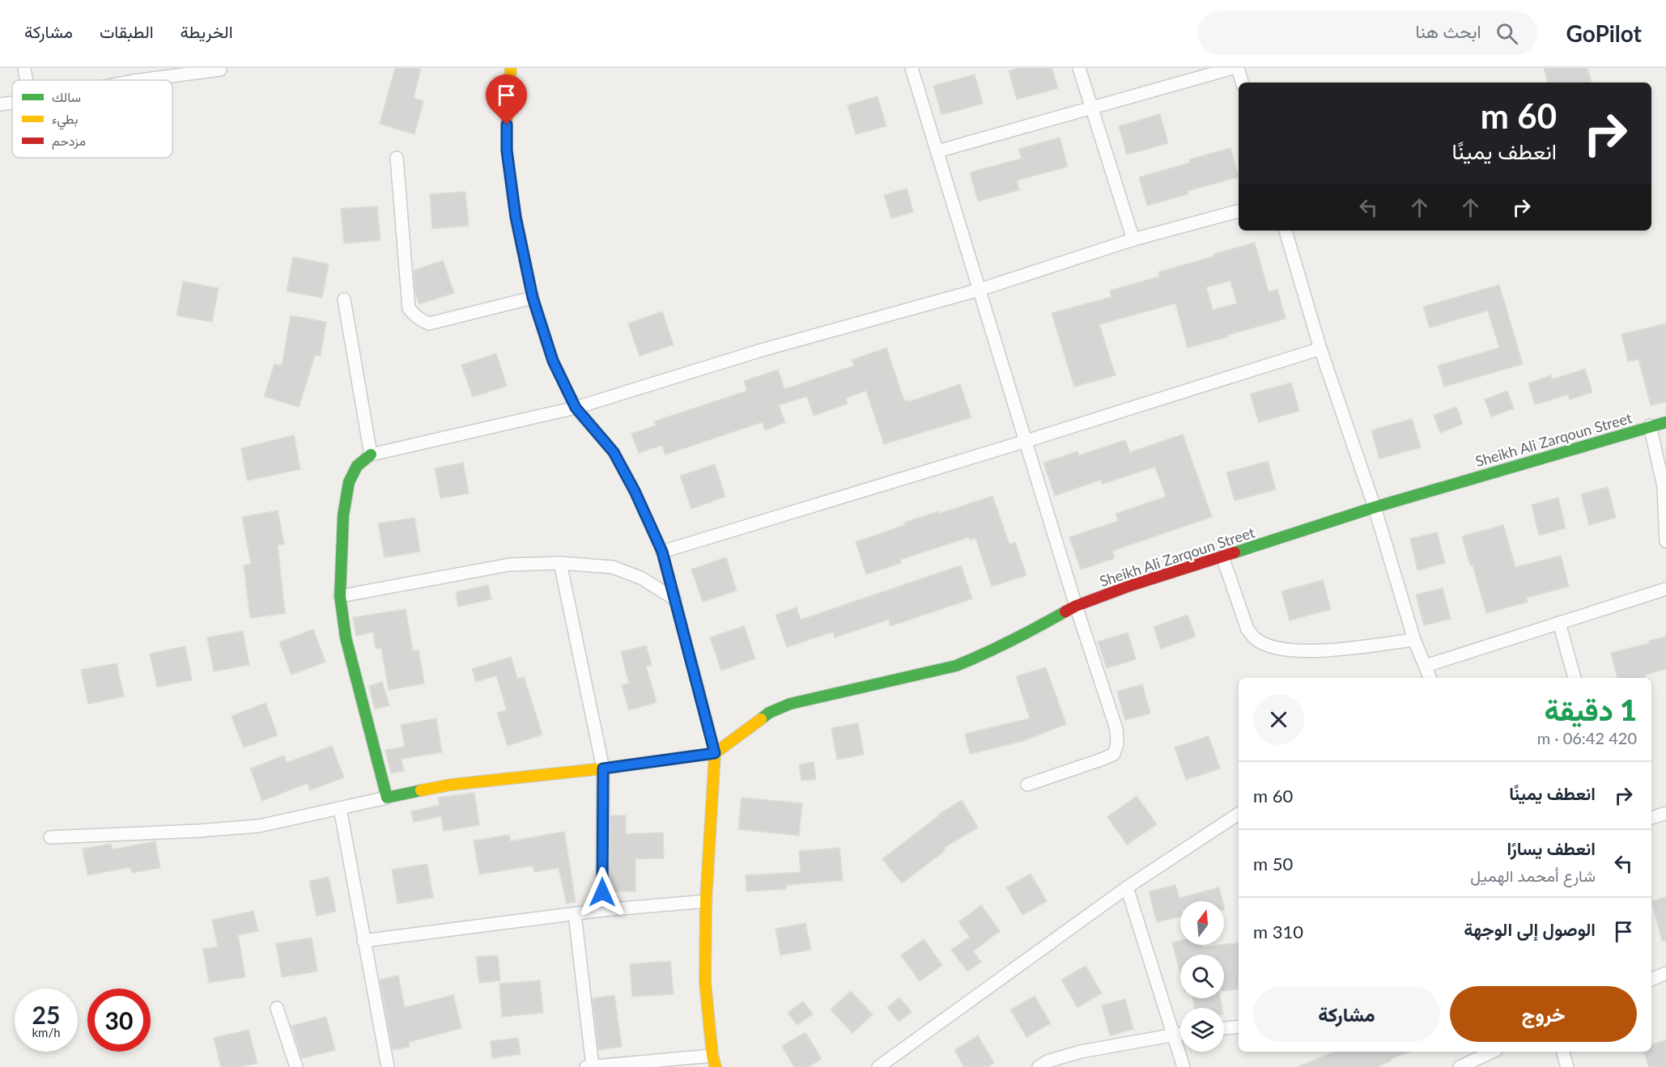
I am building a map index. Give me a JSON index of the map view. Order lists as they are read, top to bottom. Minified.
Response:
{"streets":{"street":["Sheikh Ali Zarqoun Street"]},"legend":["سالك","بطيء","مزدحم"],"north":"top","page":{"header":"GoPilot","search":"ابحث هنا","nav":["الخريطة","الطبقات","مشاركة"],"turn":["60 m","انعطف يمينًا"],"heading":["1 دقيقة","420 m · 06:42"],"list":[{"name":"انعطف يمينًا","value":"60 m"},{"name":"انعطف يسارًا","note":"شارع أمحمد الهميل","value":"50 m"},{"name":"الوصول إلى الوجهة","value":"310 m"}],"buttons":["خروج","مشاركة"],"speed":"25 km/h","limit":"30"}}
